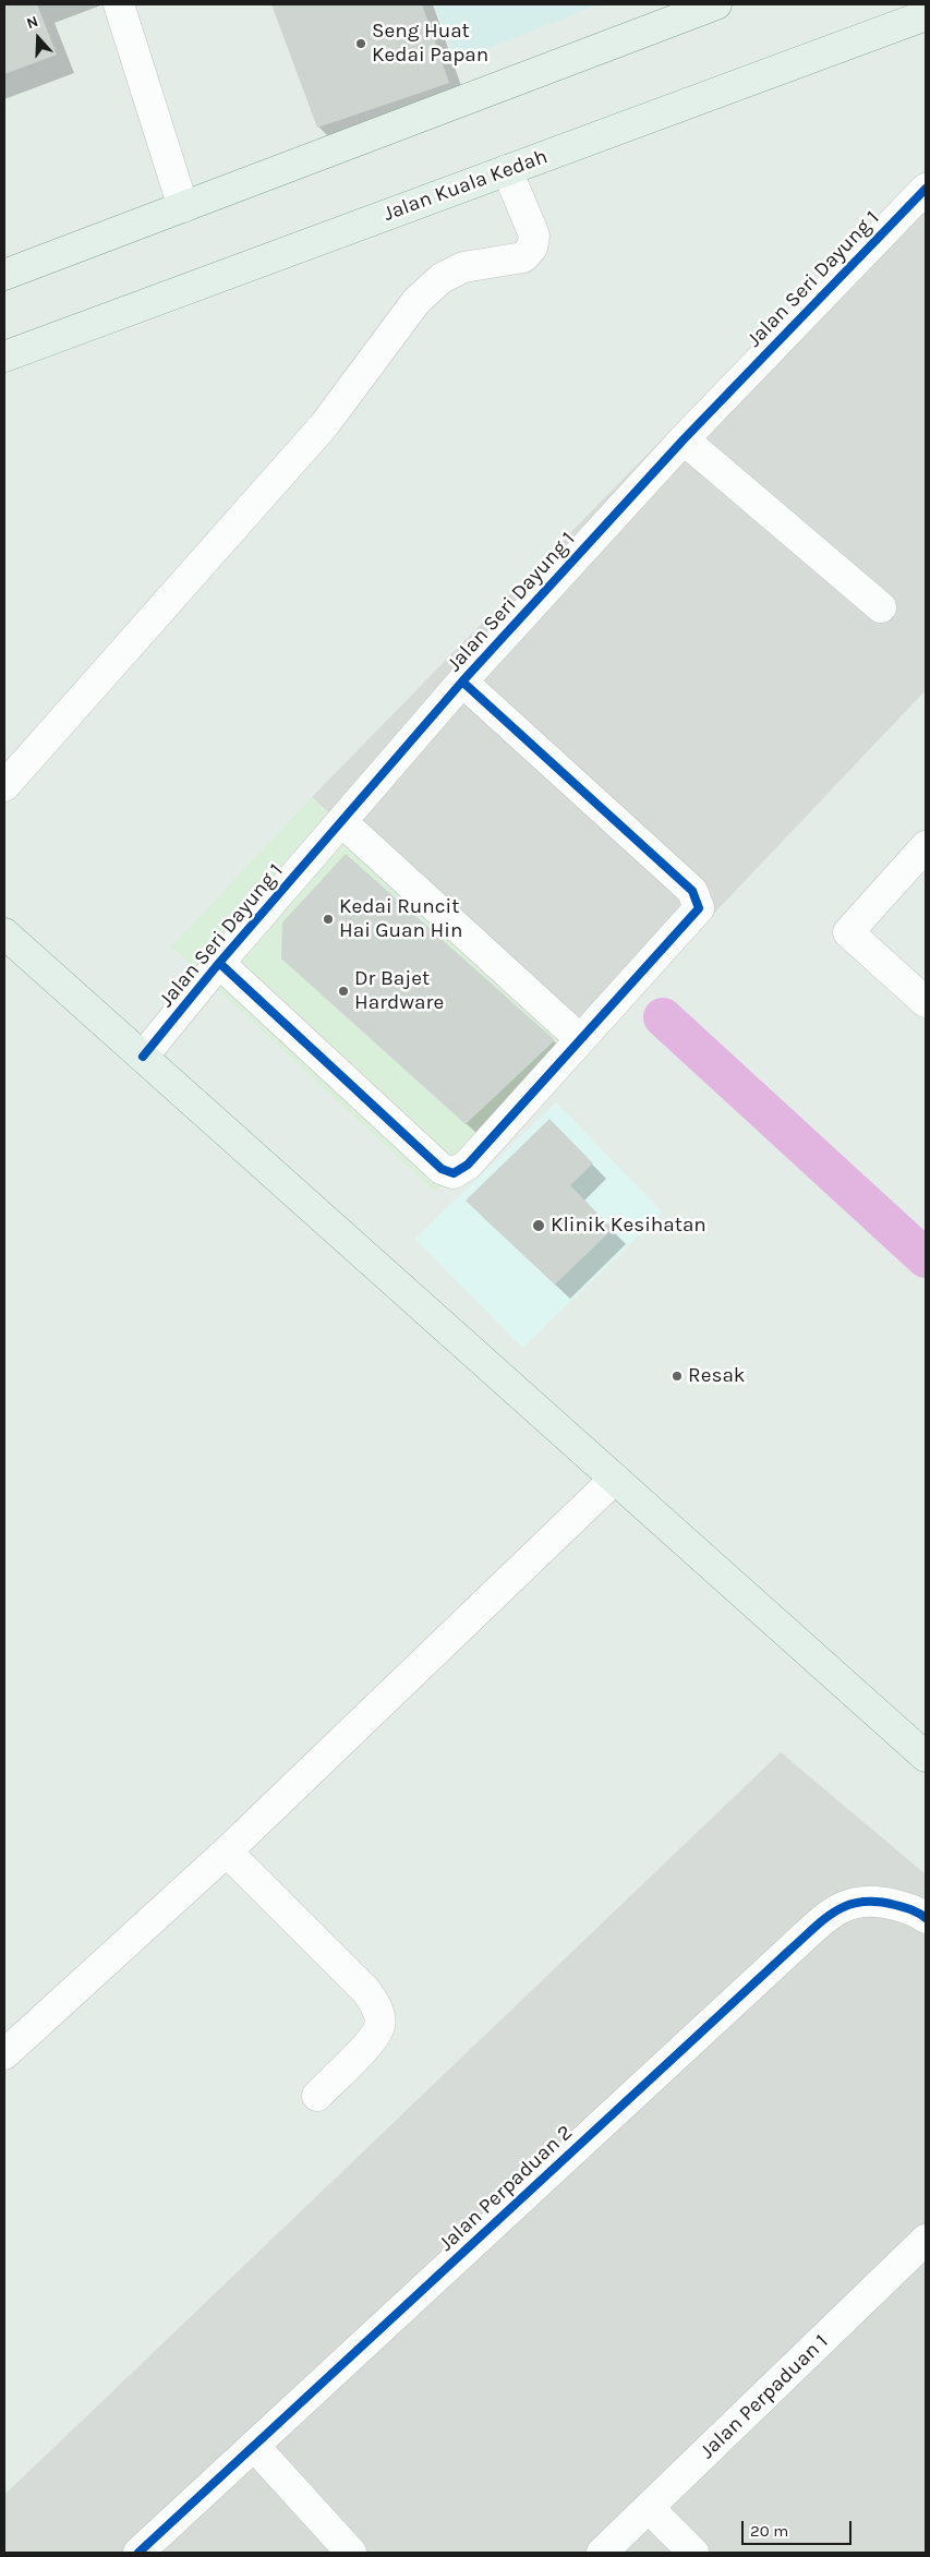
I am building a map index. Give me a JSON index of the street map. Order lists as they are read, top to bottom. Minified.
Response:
{"streets":{"main road":["Jalan Kuala Kedah"],"street":["Jalan Seri Dayung 1","Jalan Perpaduan 2","Jalan Perpaduan 1"]},"places":["Seng Huat Kedai Papan","Kedai Runcit Hai Guan Hin","Dr Bajet Hardware","Klinik Kesihatan","Resak"],"scale_bar":"20 m","north":"top"}
